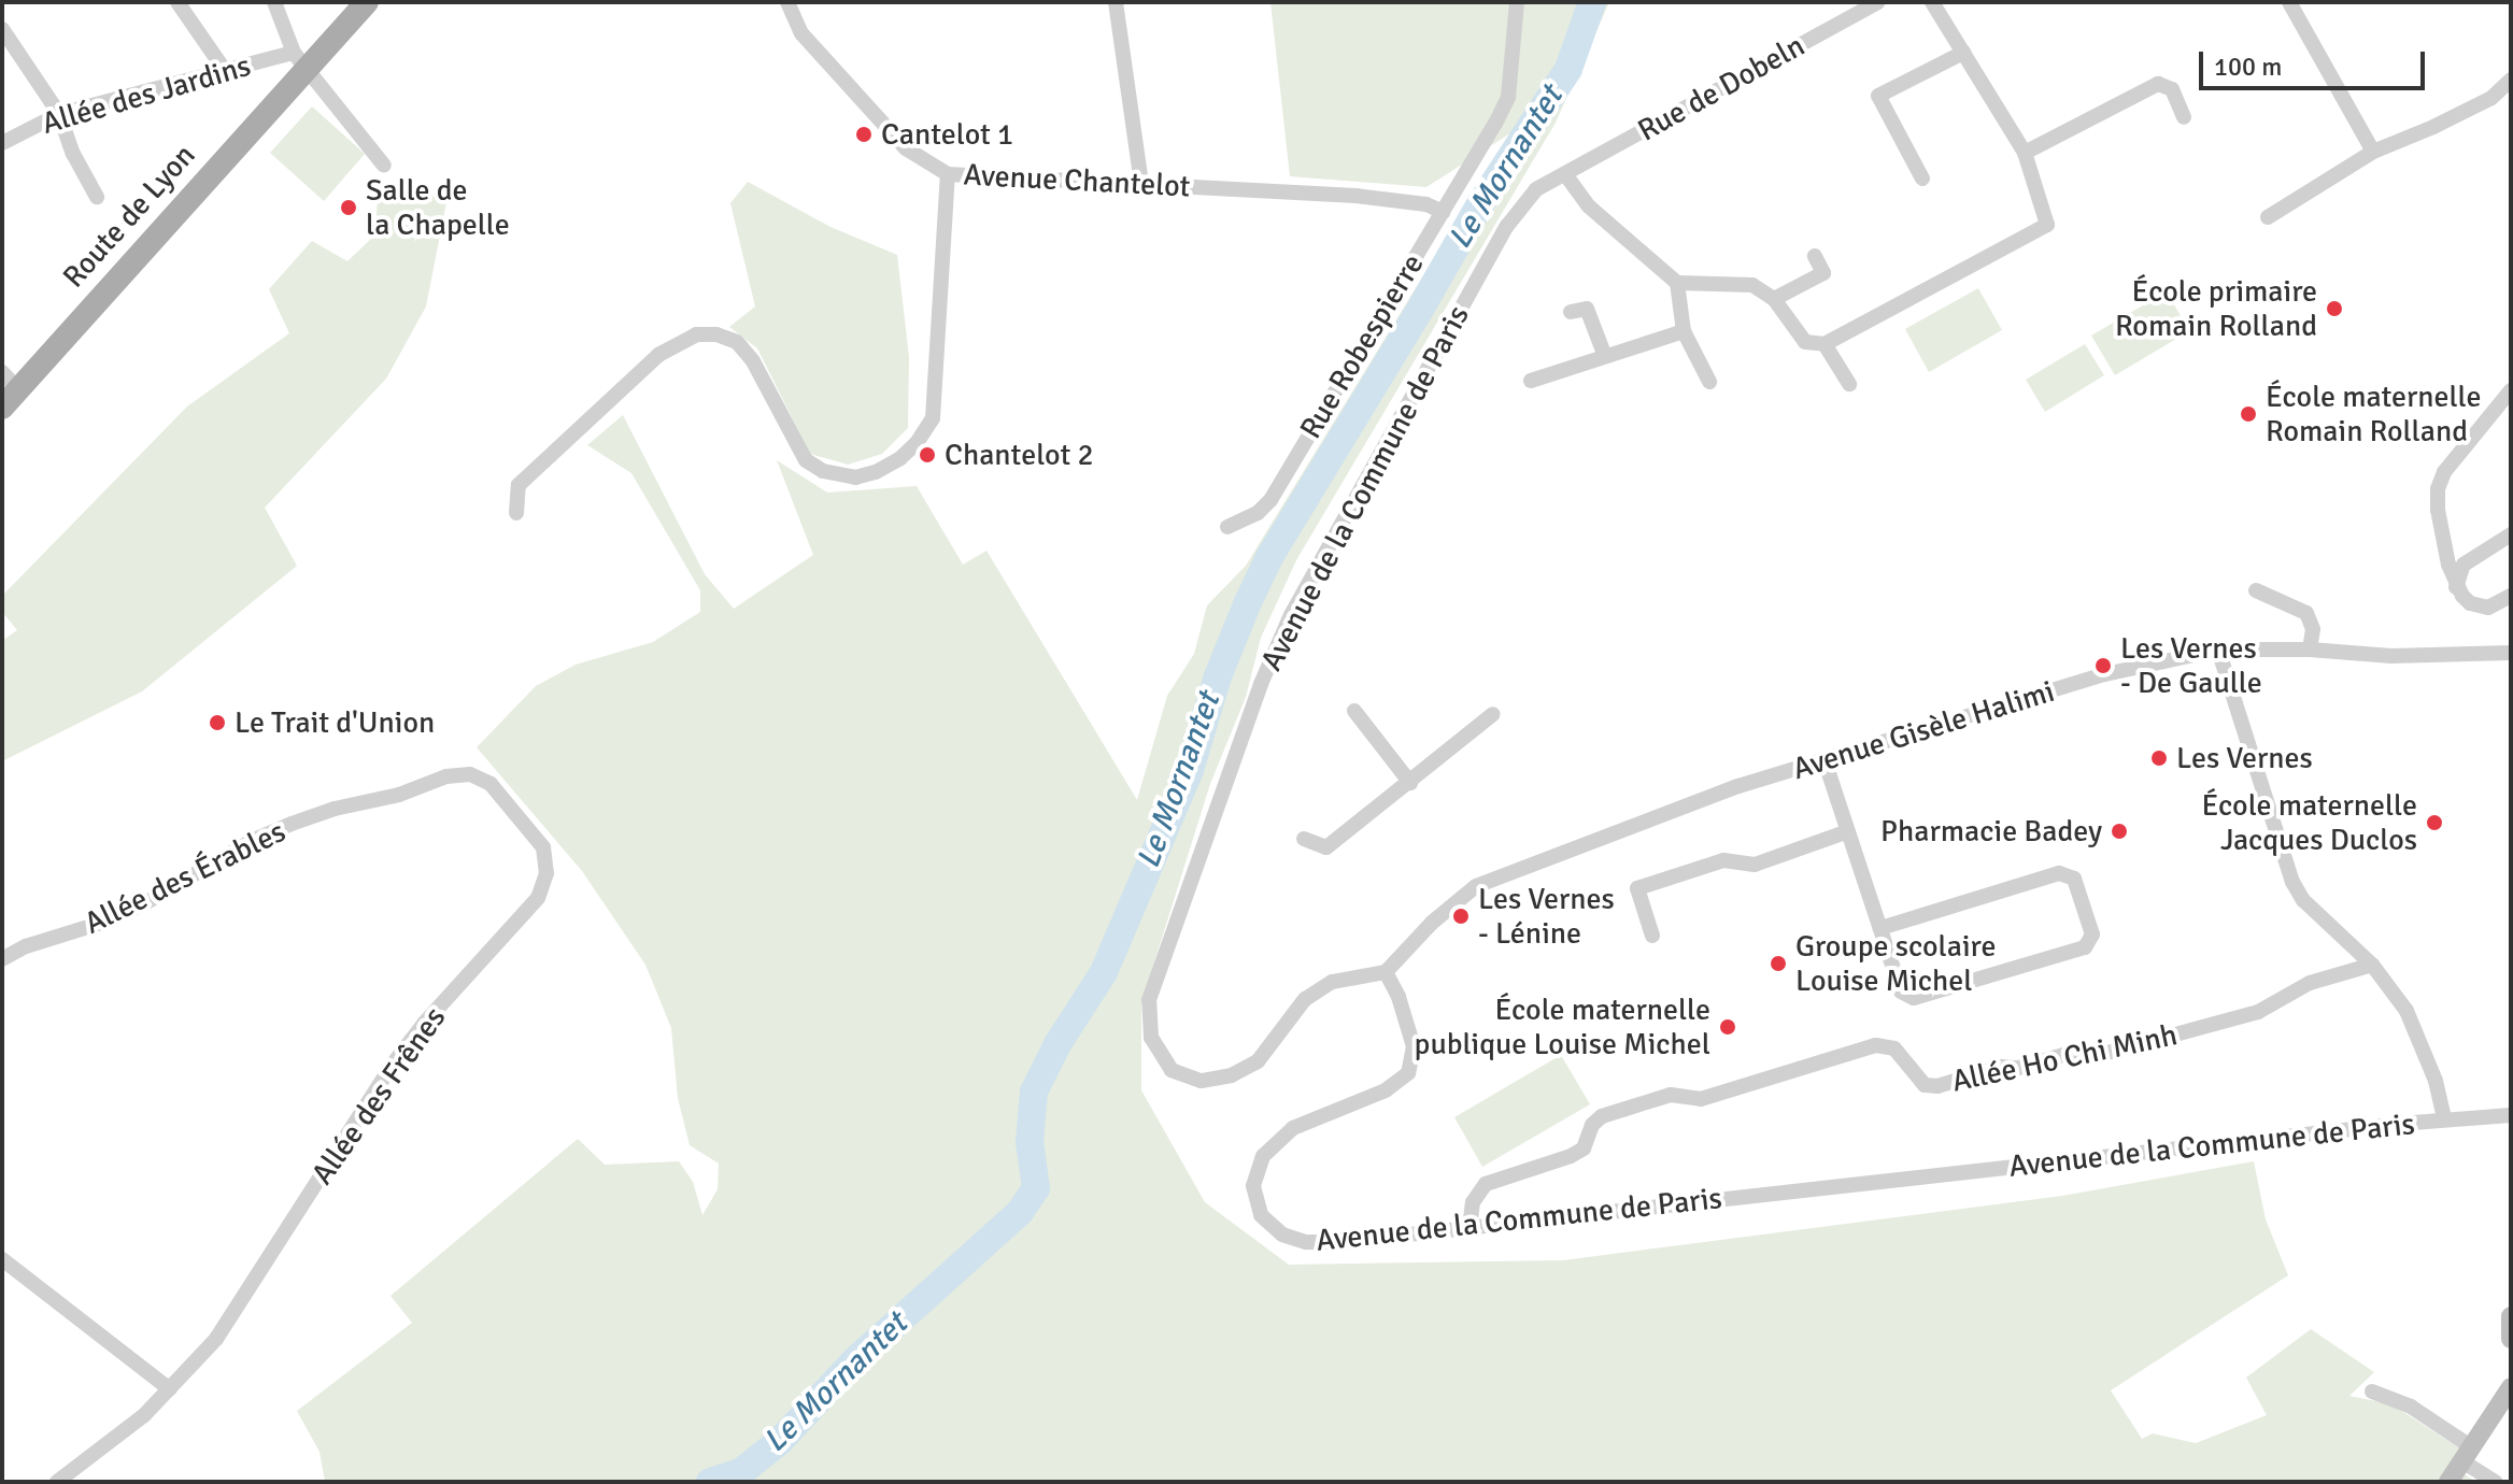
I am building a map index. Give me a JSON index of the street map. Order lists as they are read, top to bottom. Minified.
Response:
{"streets":{"main road":["Route de Lyon"],"street":["Rue de Dobeln","Allée des Jardins","Avenue Chantelot","Rue Robespierre","Avenue de la Commune de Paris","Avenue Gisèle Halimi","Allée des Érables","Allée Ho Chi Minh","Allée des Frênes"]},"crossings":[["Rue de Dobeln","Avenue de la Commune de Paris"],["Allée des Jardins","Route de Lyon"],["Avenue Chantelot","Rue Robespierre"],["Avenue de la Commune de Paris","Avenue Gisèle Halimi"],["Avenue de la Commune de Paris","Allée Ho Chi Minh"],["Allée des Érables","Allée des Frênes"]],"water":["Le Mornantet"],"places":["Cantelot 1","Salle de la Chapelle","École primaire Romain Rolland","École maternelle Romain Rolland","Chantelot 2","Les Vernes - De Gaulle","Le Trait d'Union","Les Vernes","École maternelle Jacques Duclos","Pharmacie Badey","Les Vernes - Lénine","Groupe scolaire Louise Michel","École maternelle publique Louise Michel"],"scale_bar":"100 m"}
